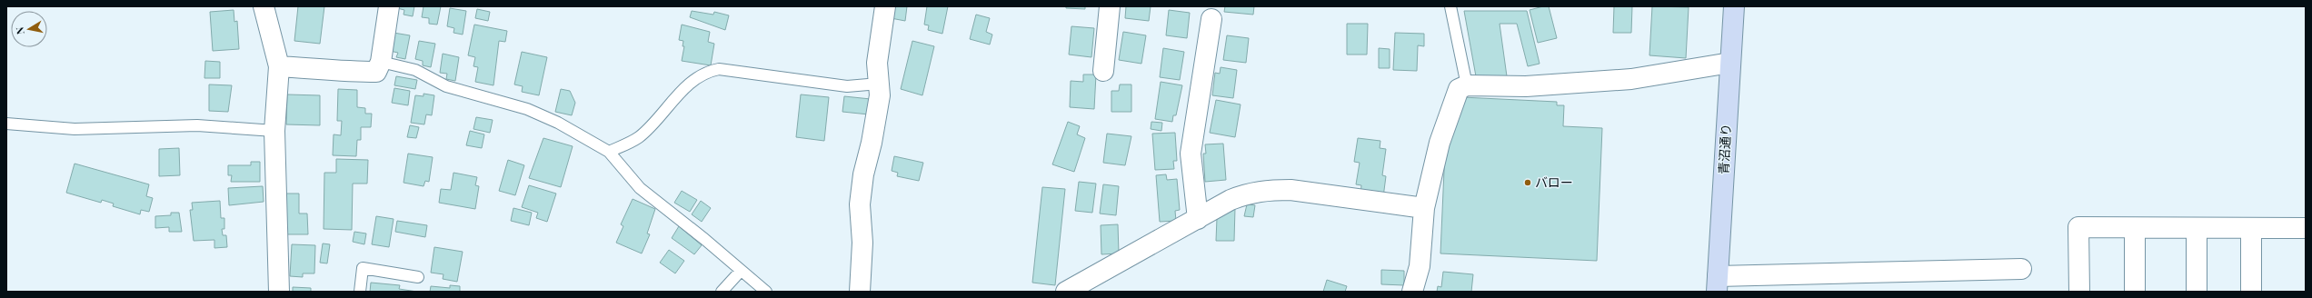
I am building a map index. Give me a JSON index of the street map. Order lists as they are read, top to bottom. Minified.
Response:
{"streets":{"street":["青沼通り"]},"places":["バロー"],"north":"left"}
